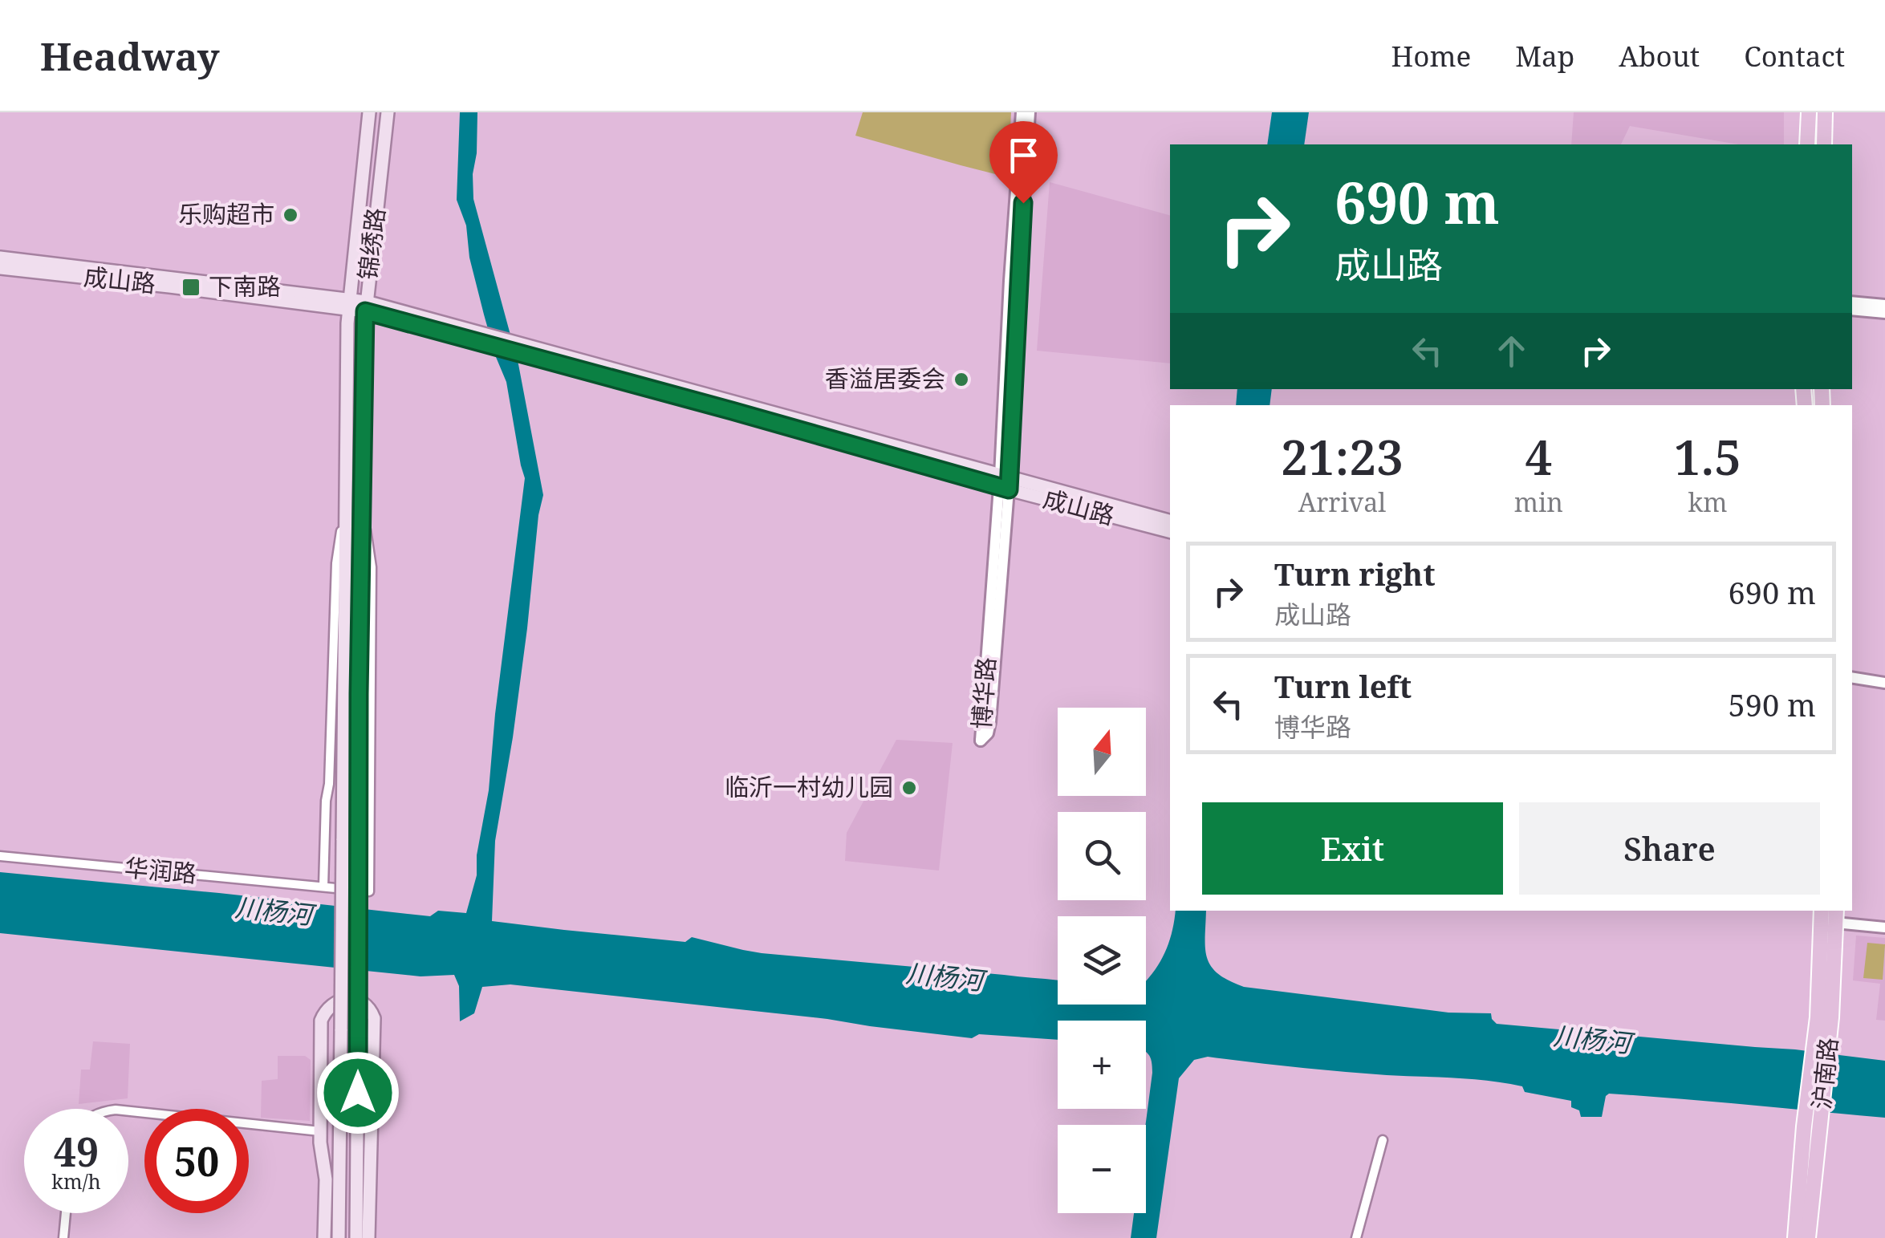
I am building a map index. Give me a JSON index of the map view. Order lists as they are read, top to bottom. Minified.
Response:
{"streets":{"main road":["锦绣路","成山路","沪南路"],"street":["博华路","华润路"]},"crossings":[["锦绣路","成山路"],["锦绣路","华润路"],["成山路","博华路"]],"water":["川杨河"],"places":{"other":["乐购超市","香溢居委会","临沂一村幼儿园"],"transit":["下南路"]},"north":"top","page":{"header":"Headway","nav":["Home","Map","About","Contact"],"turn":["690 m","成山路"],"eta":["21:23","Arrival","4","min","1.5","km"],"list":[{"name":"Turn right","note":"成山路","value":"690 m"},{"name":"Turn left","note":"博华路","value":"590 m"}],"map_buttons":["+","−"],"buttons":["Exit","Share"],"speed":"49 km/h","limit":"50"}}
